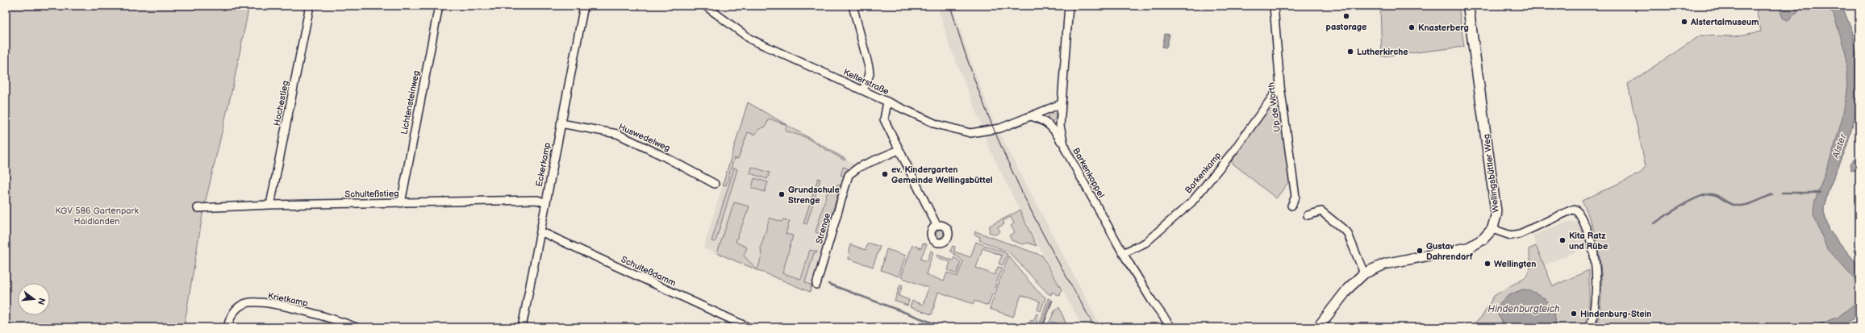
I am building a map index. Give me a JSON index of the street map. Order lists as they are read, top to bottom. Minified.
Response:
{"streets":{"main road":["Wellingsbüttler Weg"],"street":["Kelterstraße","Lichtensteinweg","Hochestieg","Up de Worth","Huswedelweg","Eckerkamp","Barkenkoppel","Barkenkamp","Schulteßstieg","Strenge","Schulteßdamm","Krietkamp"]},"crossings":[["Kelterstraße","Barkenkoppel"],["Lichtensteinweg","Schulteßstieg"],["Hochestieg","Schulteßstieg"],["Up de Worth","Barkenkamp"],["Huswedelweg","Eckerkamp"],["Eckerkamp","Schulteßstieg"],["Eckerkamp","Schulteßdamm"],["Barkenkoppel","Barkenkamp"]],"water":["Alster","Hindenburgteich"],"parks":["KGV 586 Gartenpark Haidlanden"],"places":["pastorage","Alstertalmuseum","Knasterberg","Lutherkirche","ev. Kindergarten Gemeinde Wellingsbüttel","Grundschule Strenge","Kita Ratz und Rübe","Gustav Dahrendorf","Wellingten","Hindenburg-Stein"],"north":"right"}
